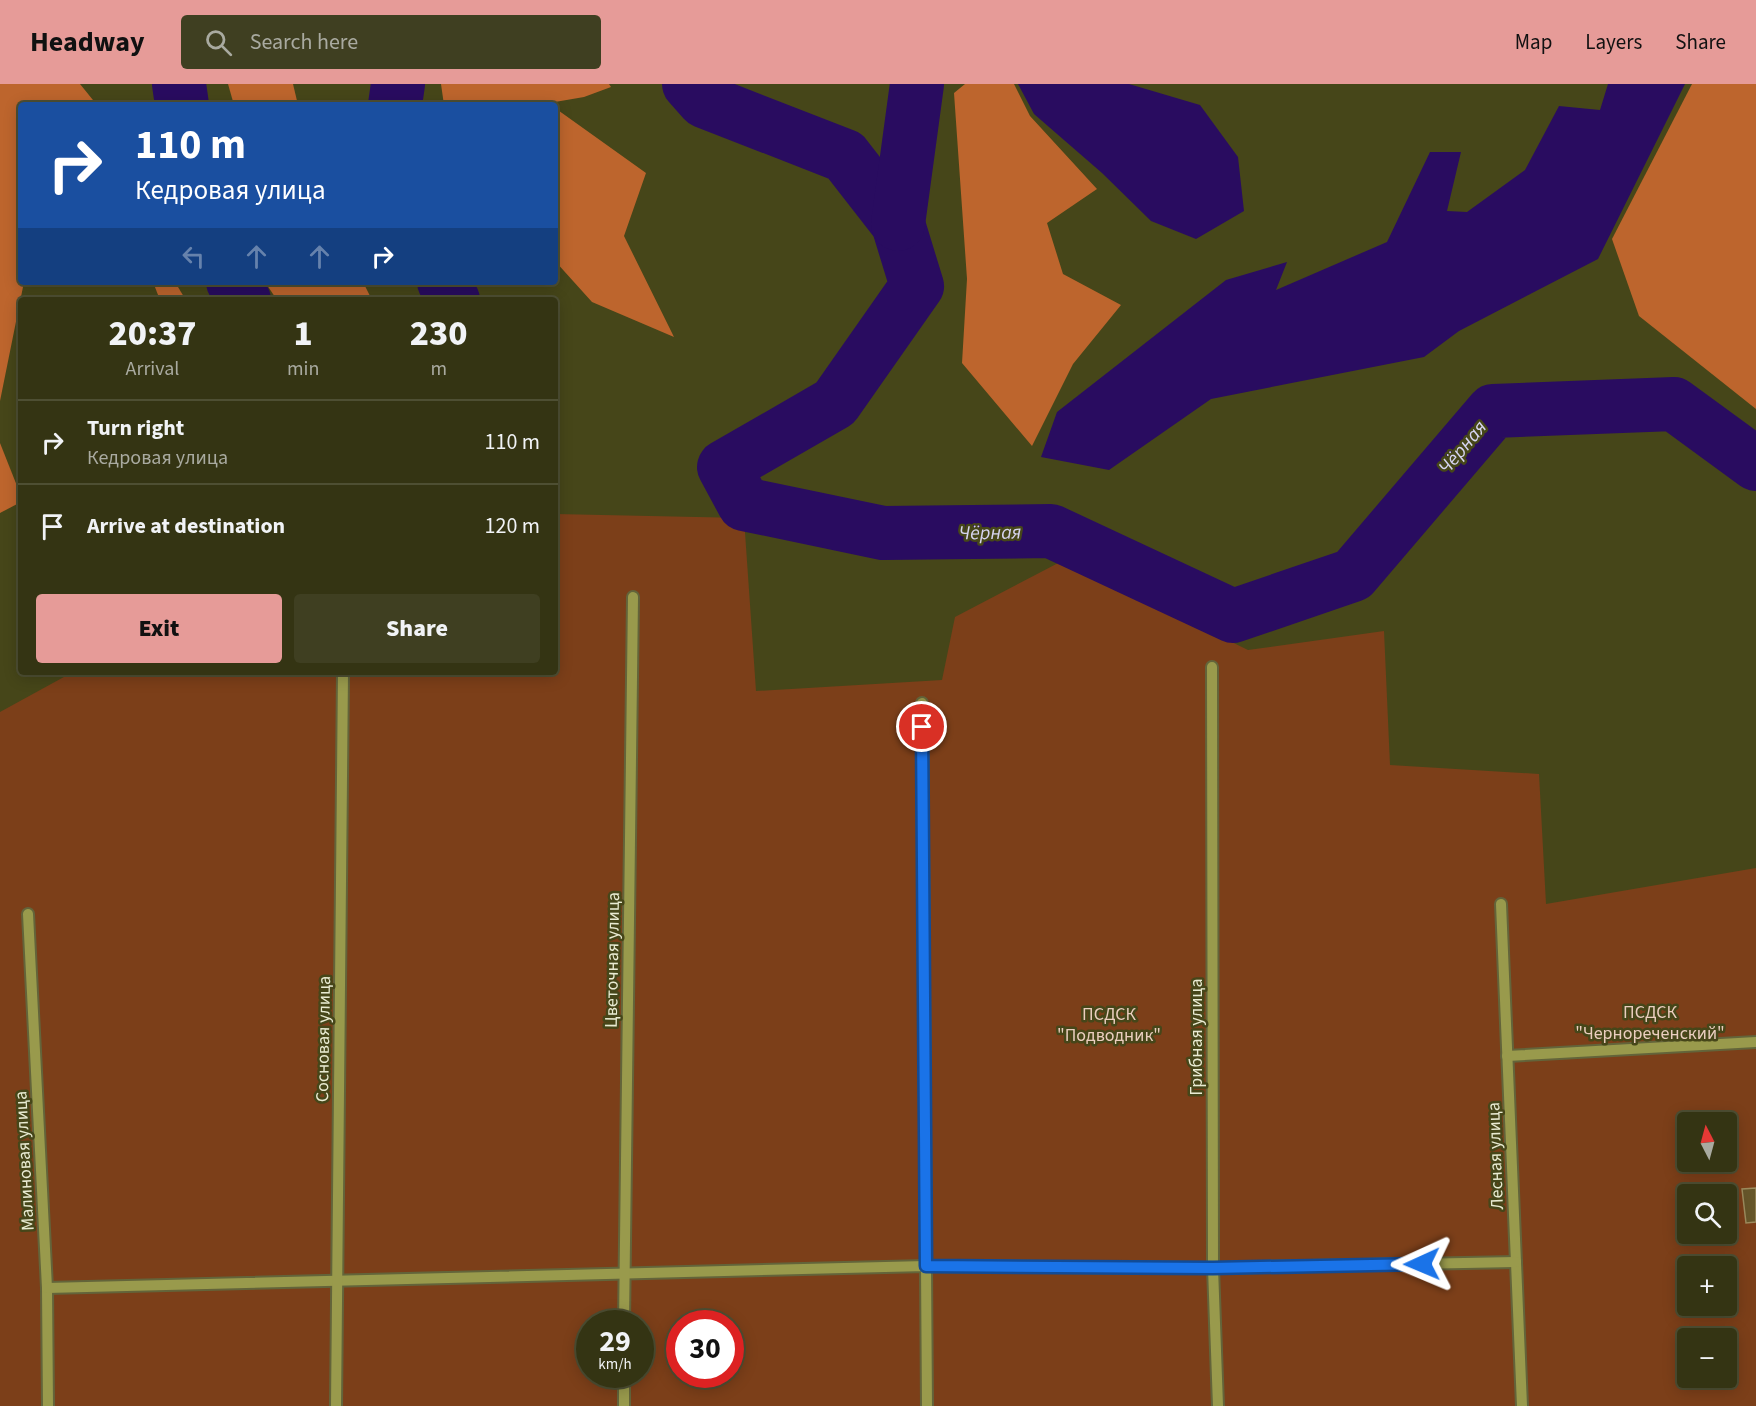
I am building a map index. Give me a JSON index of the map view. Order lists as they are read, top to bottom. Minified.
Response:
{"streets":{"street":["Цветочная улица","Грибная улица","Сосновая улица","Лесная улица","Малиновая улица"]},"water":["Чёрная"],"parks":["ПСДСК \"Чернореченский\"","ПСДСК \"Подводник\""],"north":"top","page":{"header":"Headway","search":"Search here","nav":["Map","Layers","Share"],"turn":["110 m","Кедровая улица"],"eta":["20:37","Arrival","1","min","230","m"],"list":[{"name":"Turn right","note":"Кедровая улица","value":"110 m"},{"name":"Arrive at destination","value":"120 m"}],"buttons":["Exit","Share"],"map_buttons":["+","−"],"speed":"29 km/h","limit":"30"}}
